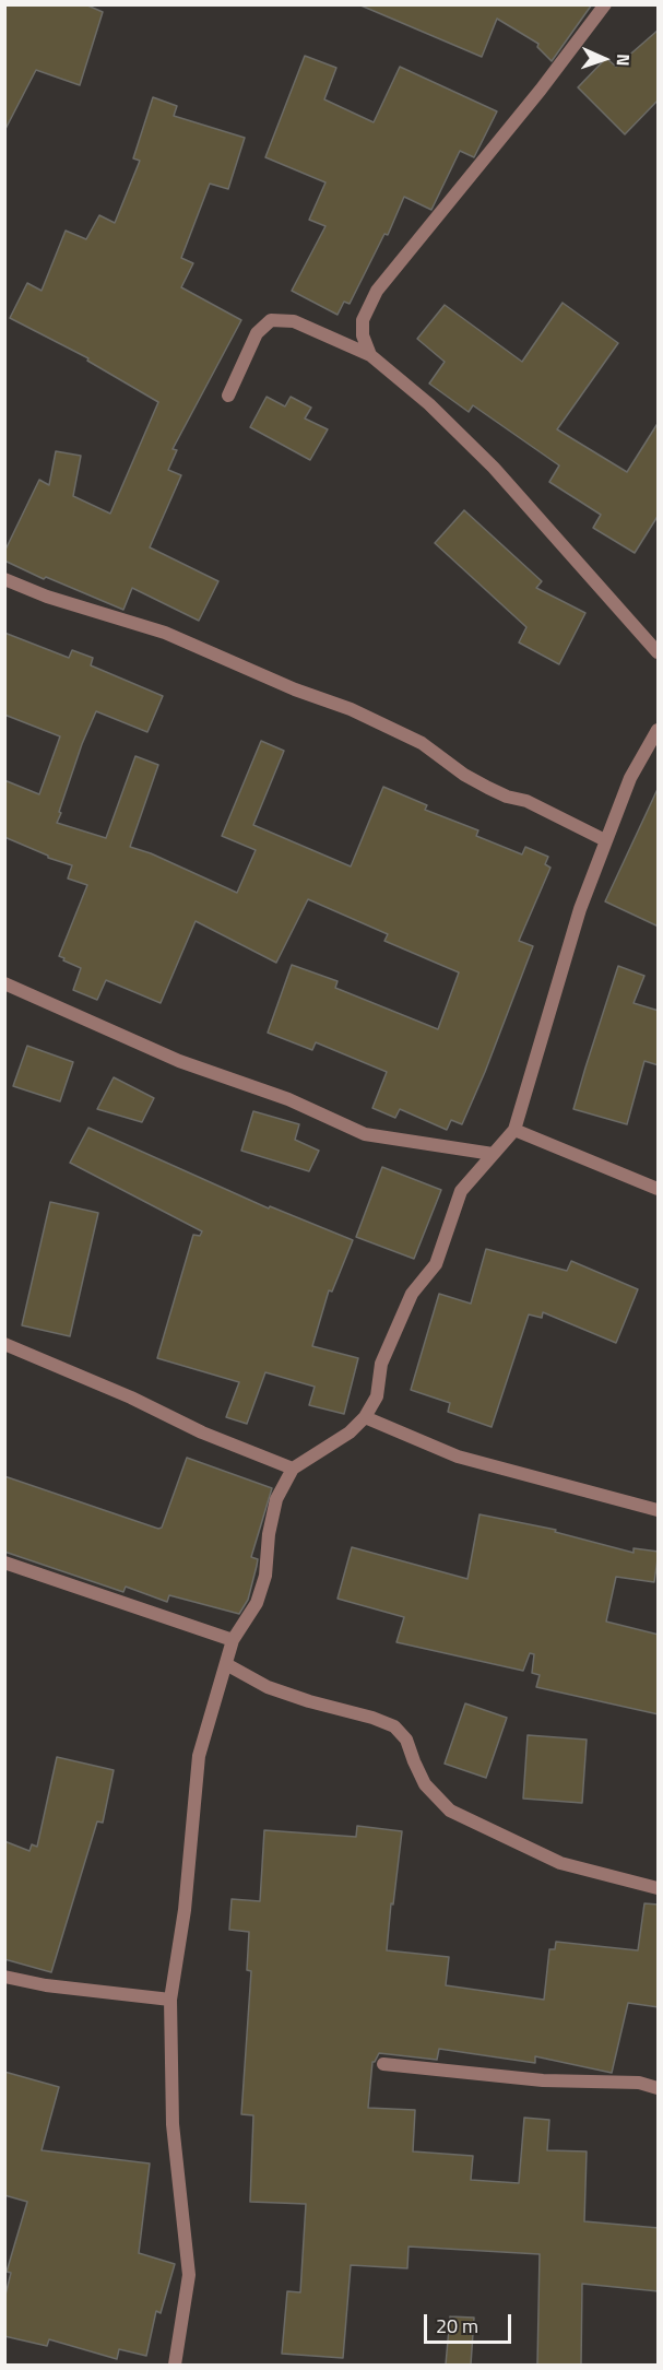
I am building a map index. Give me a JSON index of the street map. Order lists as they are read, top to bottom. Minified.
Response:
{"scale_bar":"20 m","north":"right"}
